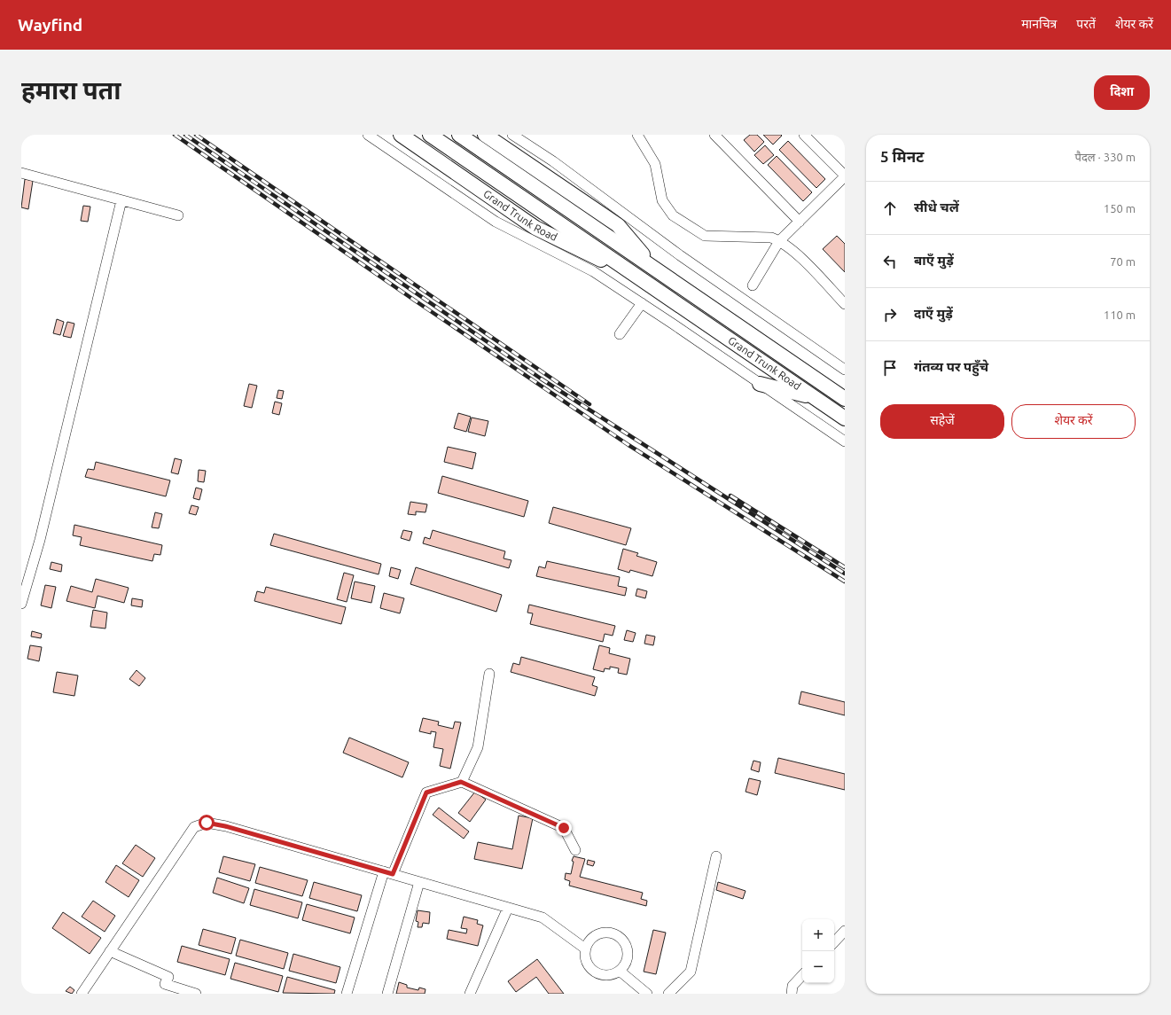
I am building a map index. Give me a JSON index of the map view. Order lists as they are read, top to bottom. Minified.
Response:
{"streets":{"highway":["Grand Trunk Road"]},"page":{"header":"Wayfind","nav":["मानचित्र","परतें","शेयर करें"],"buttons":["दिशा",["सहेजें","शेयर करें"]],"title":"हमारा पता","heading":["5 मिनट","पैदल · 330 m"],"list":[["सीधे चलें","150 m"],["बाएँ मुड़ें","70 m"],["दाएँ मुड़ें","110 m"],"गंतव्य पर पहुँचे"],"map_buttons":["+","−"]}}
